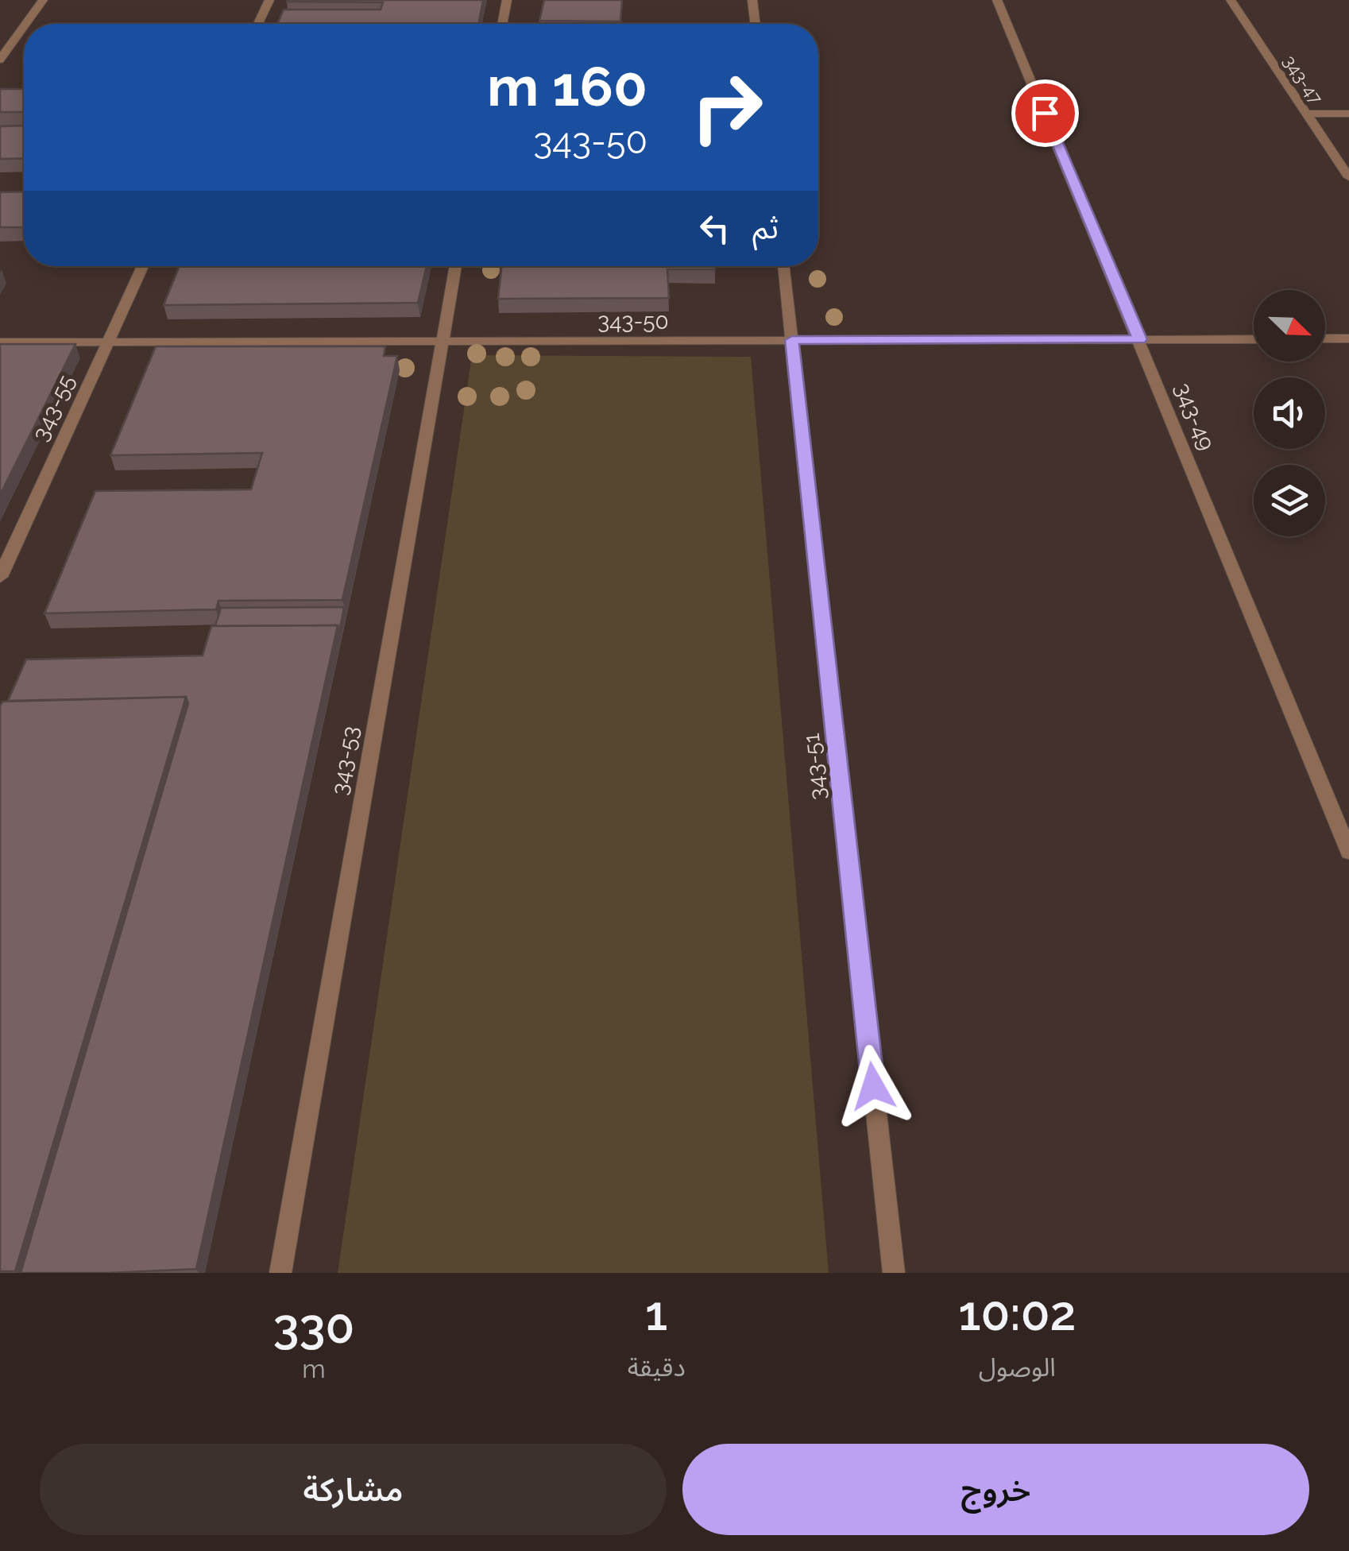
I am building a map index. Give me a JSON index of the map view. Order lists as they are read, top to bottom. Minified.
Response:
{"streets":{"street":["343-47","343-50","343-55","343-49","343-53","343-51"]},"crossings":[["343-50","343-55"],["343-50","343-49"],["343-50","343-53"],["343-50","343-51"]],"north":"bottom right","page":{"turn":["160 m","343-50"],"then":"ثم","eta":["10:02","الوصول","1","دقيقة","330","m"],"buttons":["خروج","مشاركة"]}}
